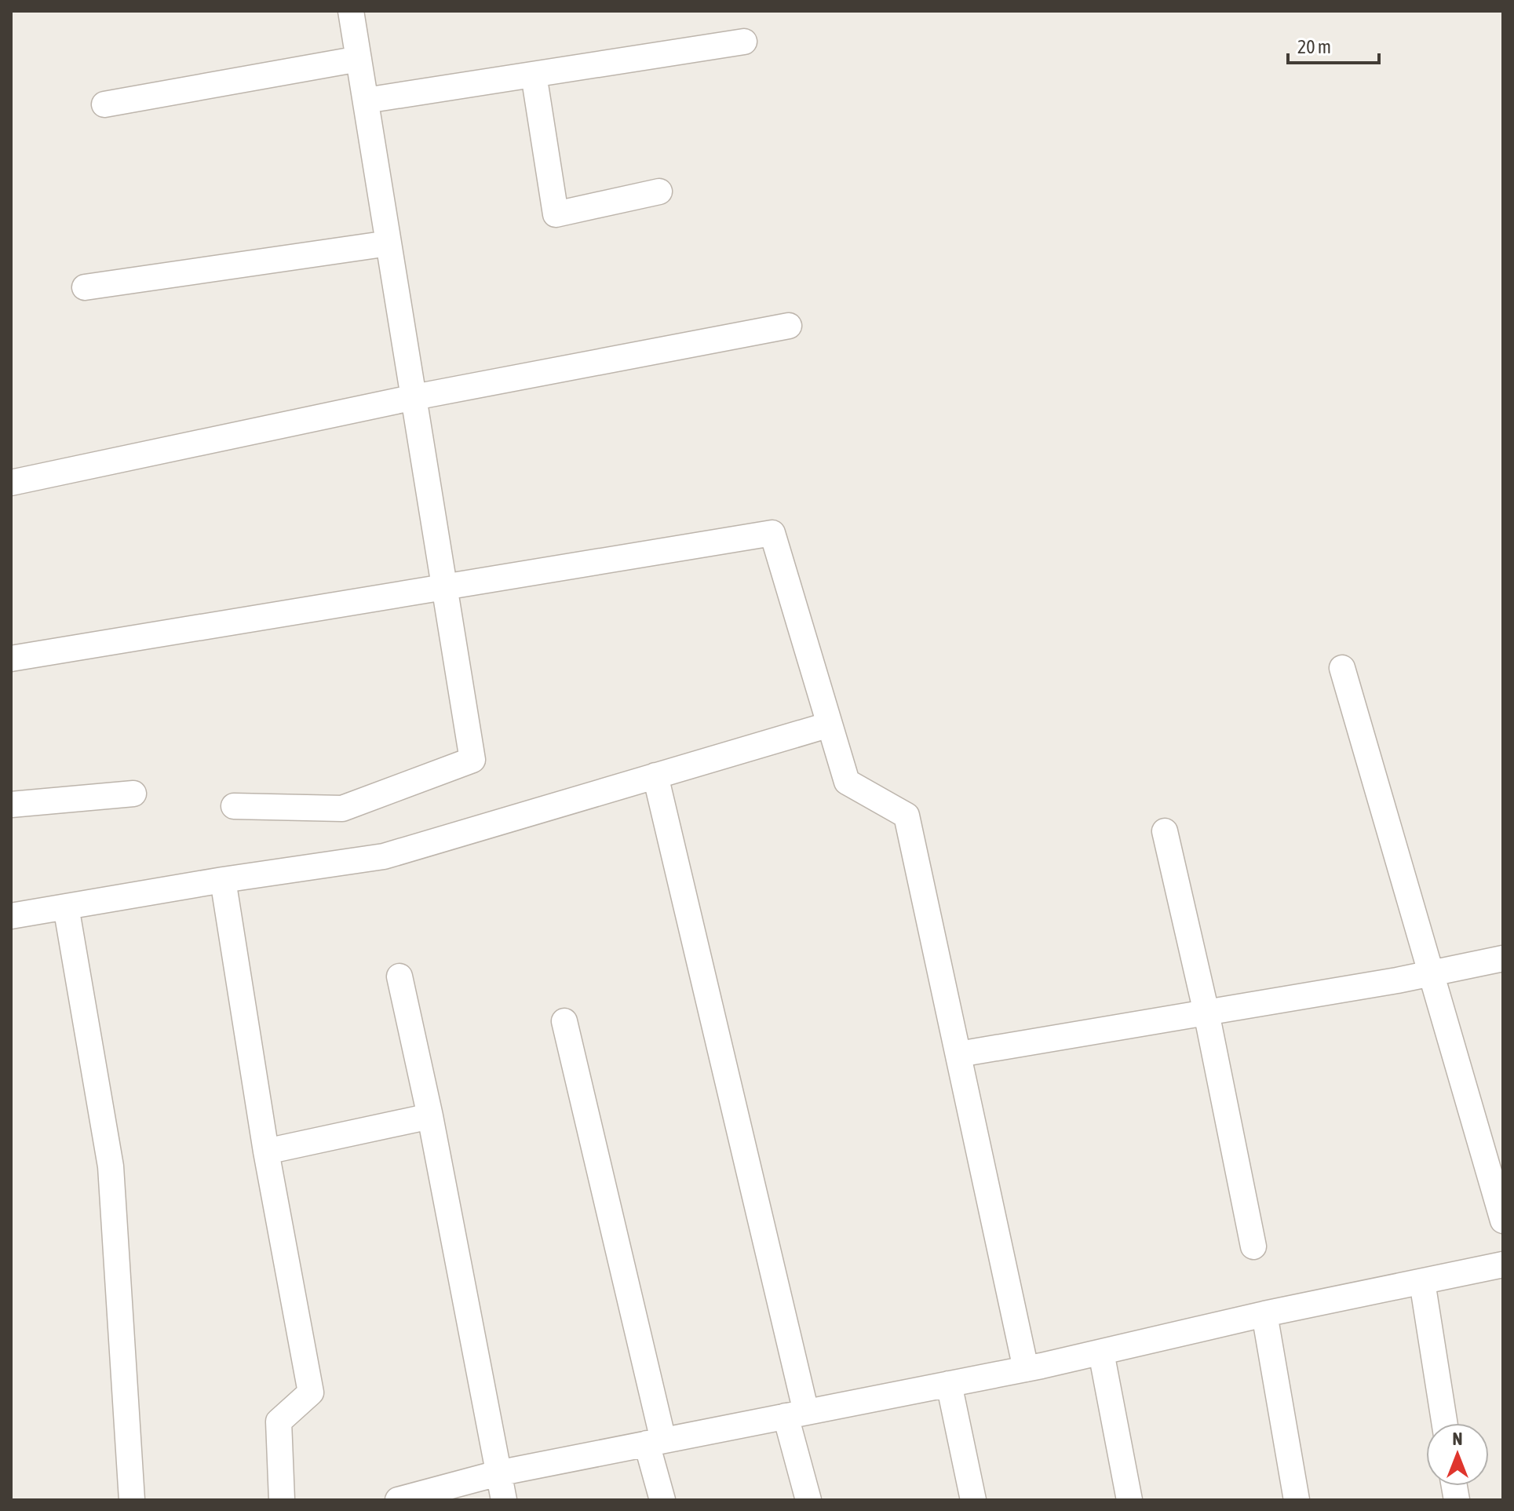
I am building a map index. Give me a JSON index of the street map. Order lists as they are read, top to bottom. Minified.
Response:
{"scale_bar":"20 m","north":"top"}
